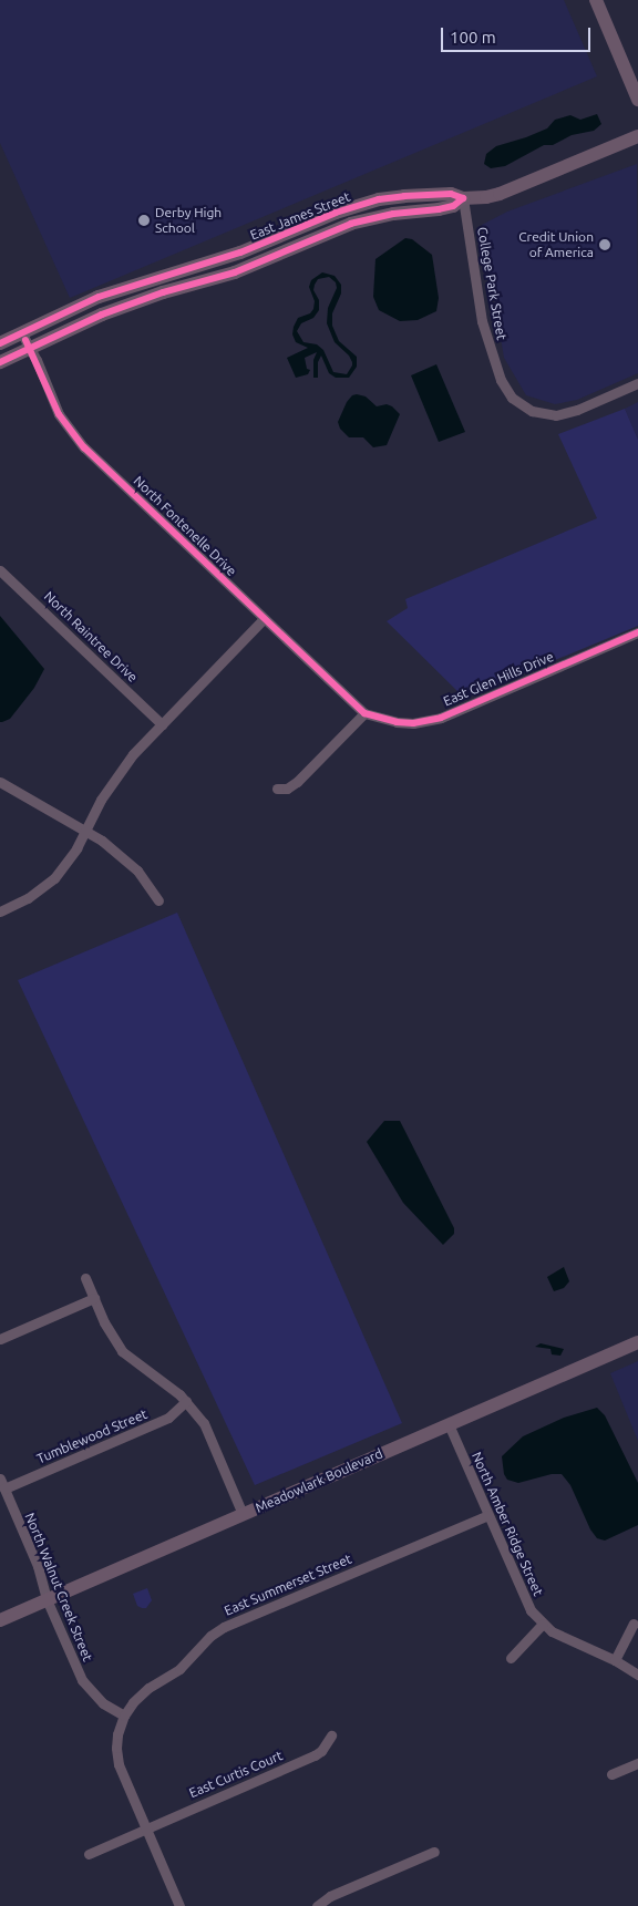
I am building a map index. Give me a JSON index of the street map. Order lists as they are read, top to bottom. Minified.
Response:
{"streets":{"street":["East James Street","College Park Street","North Fontenelle Drive","North Raintree Drive","East Glen Hills Drive","Tumblewood Street","Meadowlark Boulevard","North Amber Ridge Street","East Summerset Street","North Walnut Creek Street","East Curtis Court"]},"crossings":[["East James Street","College Park Street"],["East James Street","North Fontenelle Drive"],["North Fontenelle Drive","East Glen Hills Drive"],["Tumblewood Street","North Walnut Creek Street"],["Meadowlark Boulevard","North Amber Ridge Street"],["Meadowlark Boulevard","North Walnut Creek Street"],["North Amber Ridge Street","East Summerset Street"],["East Summerset Street","North Walnut Creek Street"]],"places":["Derby High School","Credit Union of America"],"scale_bar":"100 m"}
